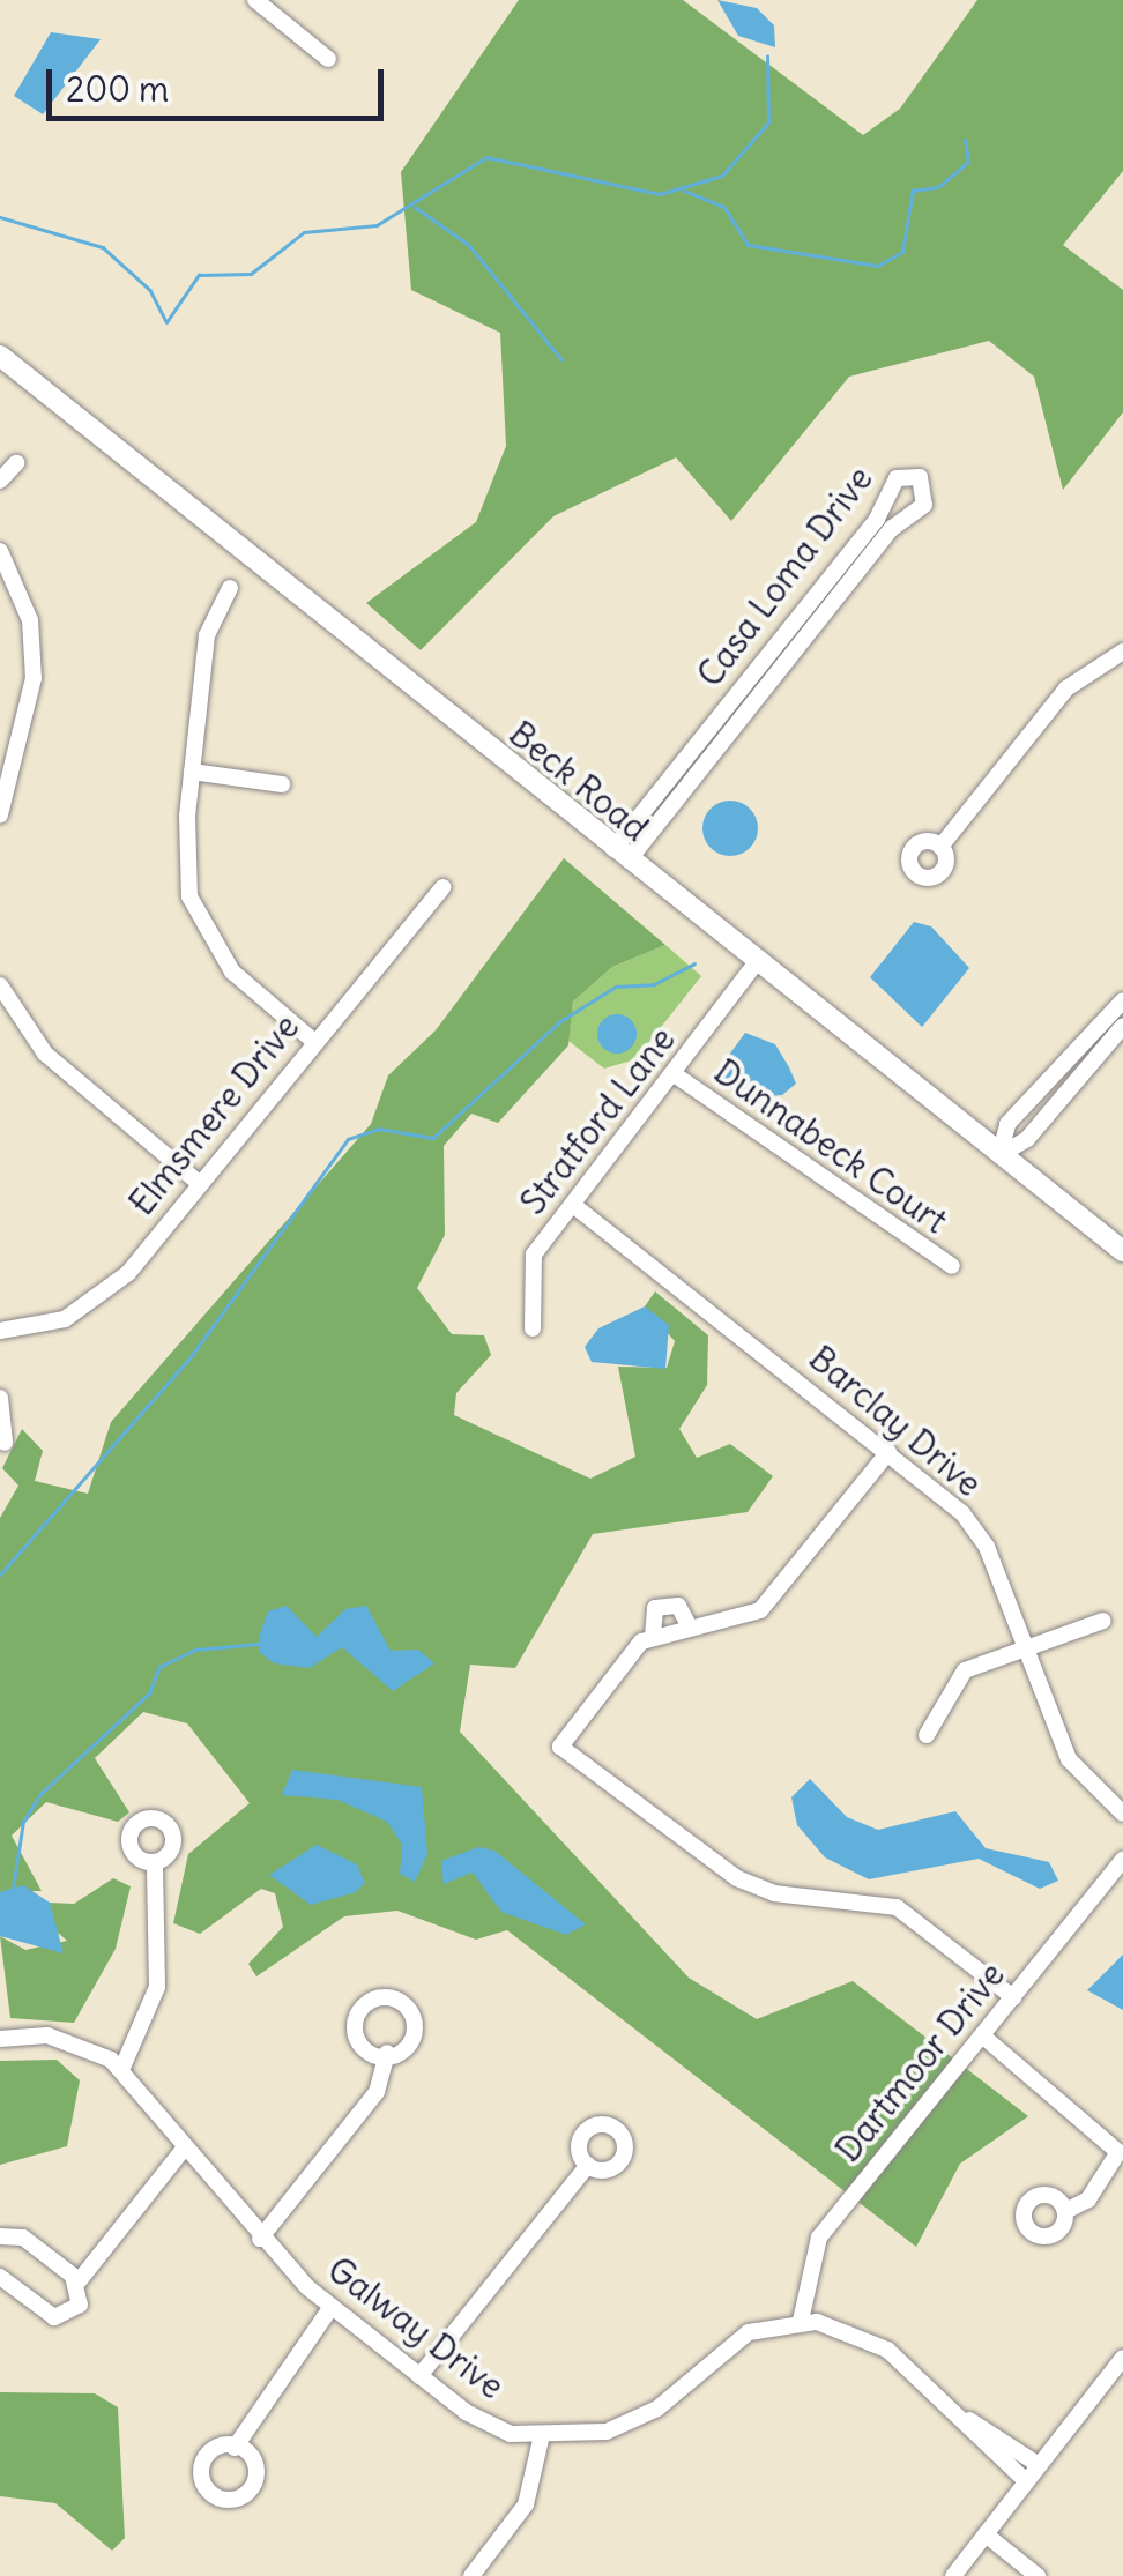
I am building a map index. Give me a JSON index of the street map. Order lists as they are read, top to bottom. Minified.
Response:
{"streets":{"main road":["Beck Road"],"street":["Casa Loma Drive","Elmsmere Drive","Stratford Lane","Dunnabeck Court","Barclay Drive","Dartmoor Drive","Galway Drive"]},"crossings":[["Casa Loma Drive","Beck Road"],["Beck Road","Stratford Lane"],["Stratford Lane","Dunnabeck Court"],["Stratford Lane","Barclay Drive"],["Dartmoor Drive","Galway Drive"]],"scale_bar":"200 m"}
